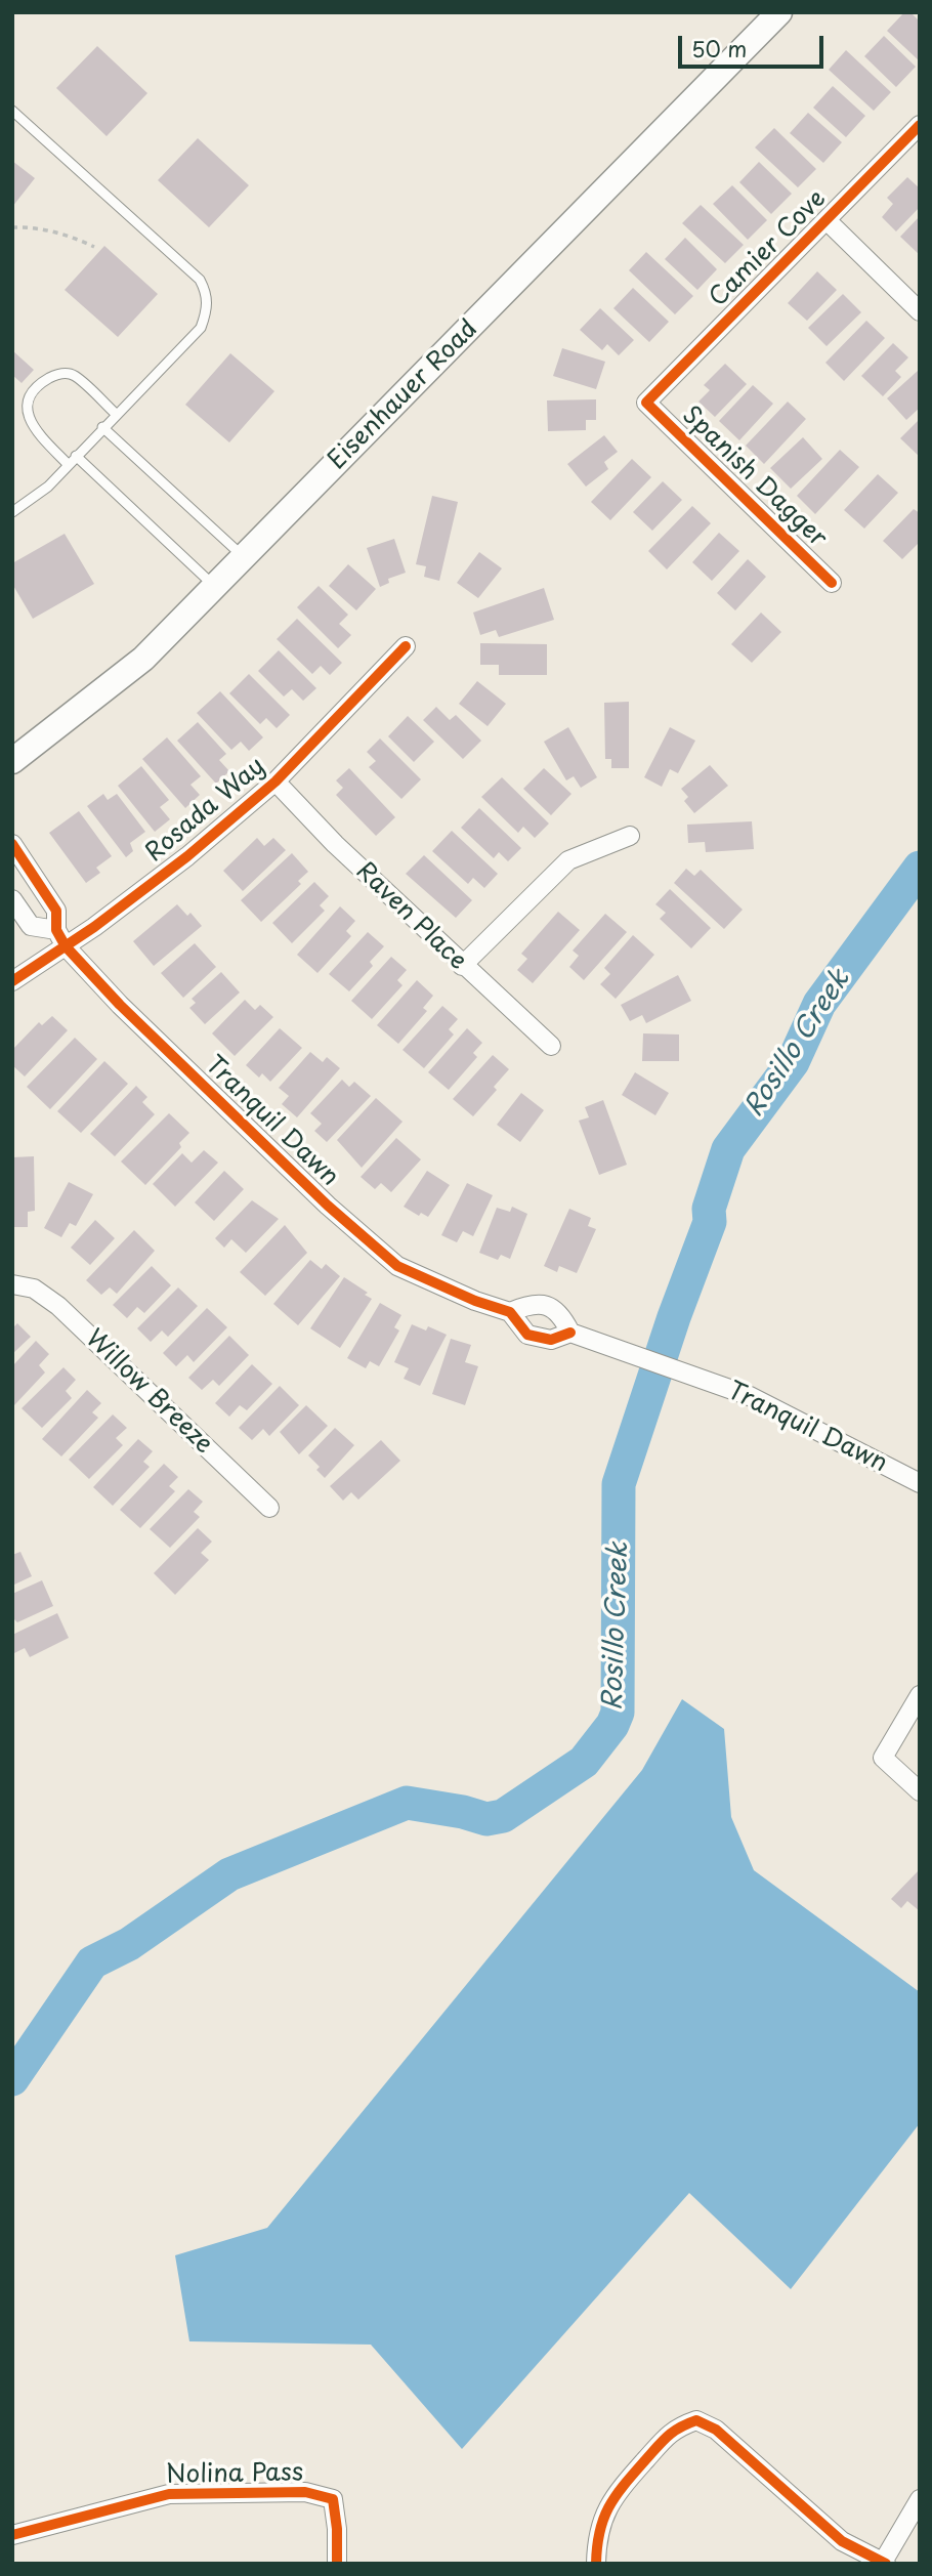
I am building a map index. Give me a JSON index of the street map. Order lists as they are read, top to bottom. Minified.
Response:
{"streets":{"main road":["Eisenhauer Road"],"street":["Camier Cove","Spanish Dagger","Rosada Way","Raven Place","Tranquil Dawn","Willow Breeze","Nolina Pass"]},"crossings":[["Camier Cove","Spanish Dagger"],["Rosada Way","Raven Place"],["Rosada Way","Tranquil Dawn"]],"water":["Rosillo Creek"],"scale_bar":"50 m"}
